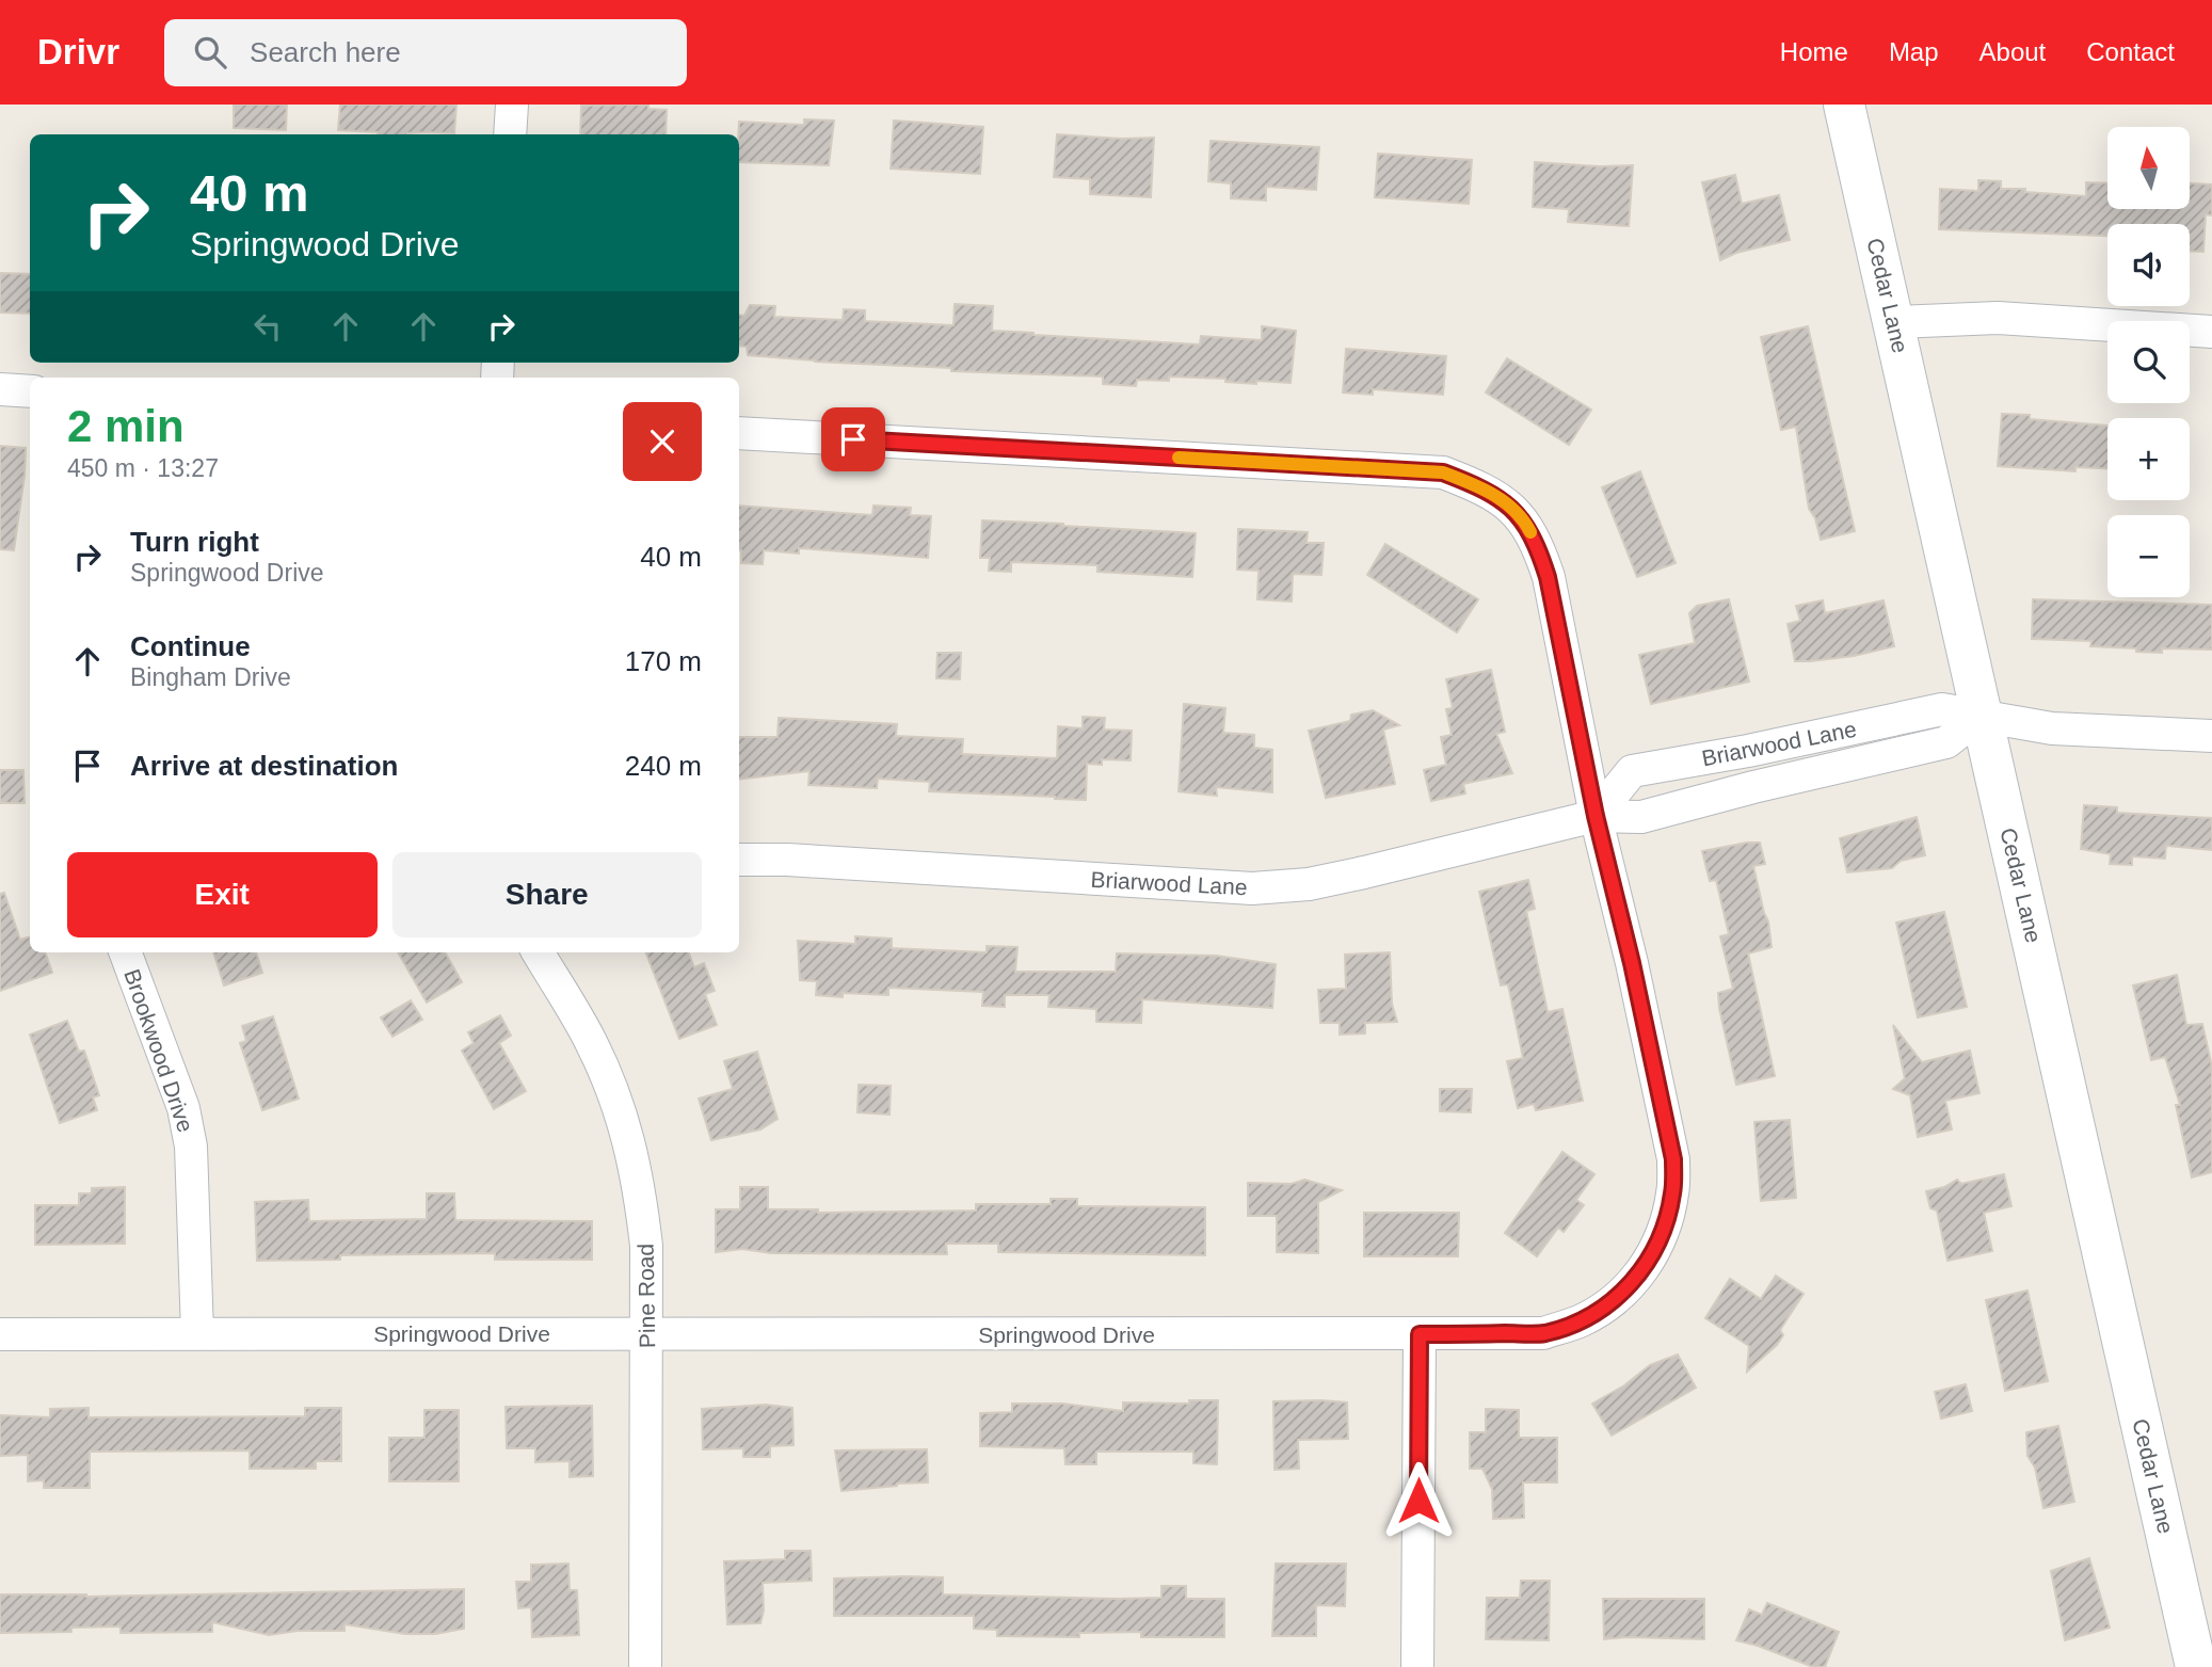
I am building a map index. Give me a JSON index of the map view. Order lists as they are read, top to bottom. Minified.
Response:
{"streets":{"main road":["Cedar Lane"],"street":["Briarwood Lane","Brookwood Drive","Pine Road","Springwood Drive"]},"crossings":[["Cedar Lane","Briarwood Lane"],["Briarwood Lane","Springwood Drive"],["Brookwood Drive","Springwood Drive"],["Pine Road","Springwood Drive"]],"north":"top","page":{"header":"Drivr","search":"Search here","nav":["Home","Map","About","Contact"],"map_buttons":["+","−"],"turn":["40 m","Springwood Drive"],"heading":["2 min","450 m · 13:27"],"list":[{"name":"Turn right","note":"Springwood Drive","value":"40 m"},{"name":"Continue","note":"Bingham Drive","value":"170 m"},{"name":"Arrive at destination","value":"240 m"}],"buttons":["Exit","Share"]}}
